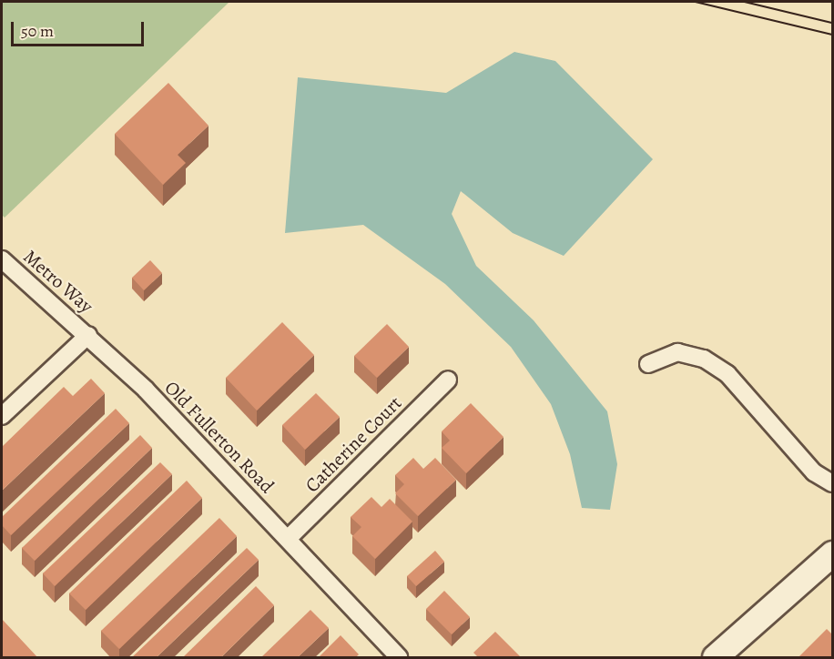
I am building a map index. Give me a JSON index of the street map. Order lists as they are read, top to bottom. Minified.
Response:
{"streets":{"street":["Metro Way","Old Fullerton Road","Catherine Court"]},"crossings":[["Metro Way","Old Fullerton Road"],["Old Fullerton Road","Catherine Court"]],"scale_bar":"50 m"}
